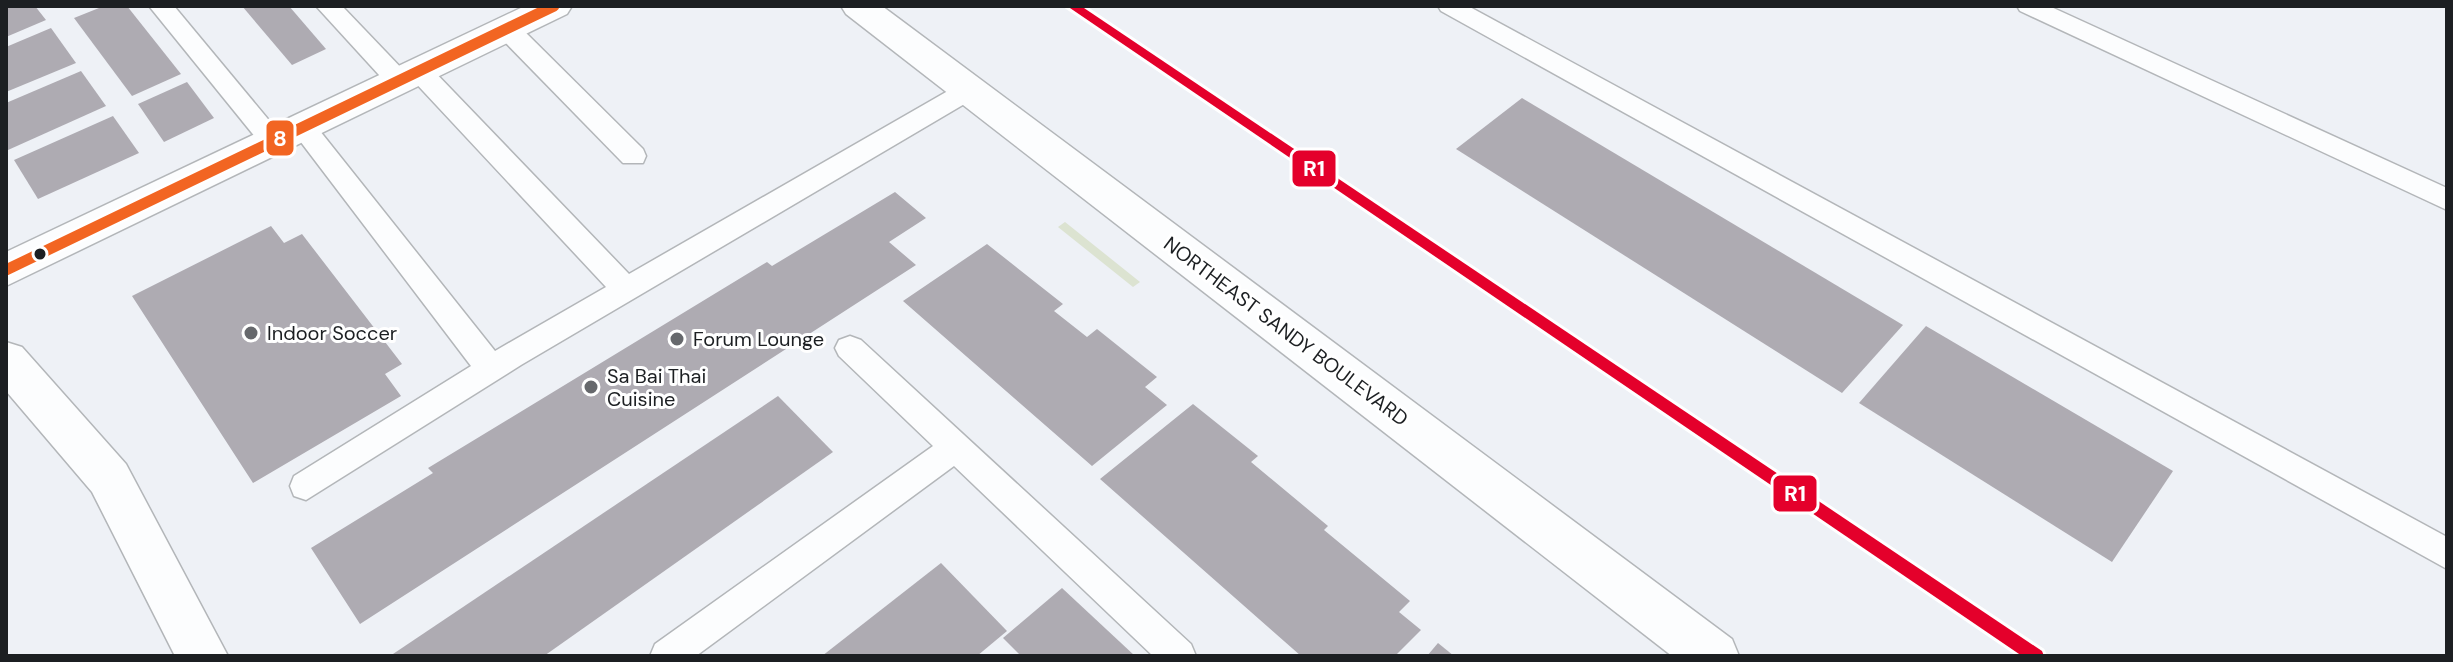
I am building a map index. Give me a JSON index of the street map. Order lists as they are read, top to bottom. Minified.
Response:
{"streets":{"main road":["NORTHEAST SANDY BOULEVARD"]},"places":["Indoor Soccer","Forum Lounge","Sa Bai Thai Cuisine"],"lines":["transit line R1","transit line 8"]}
